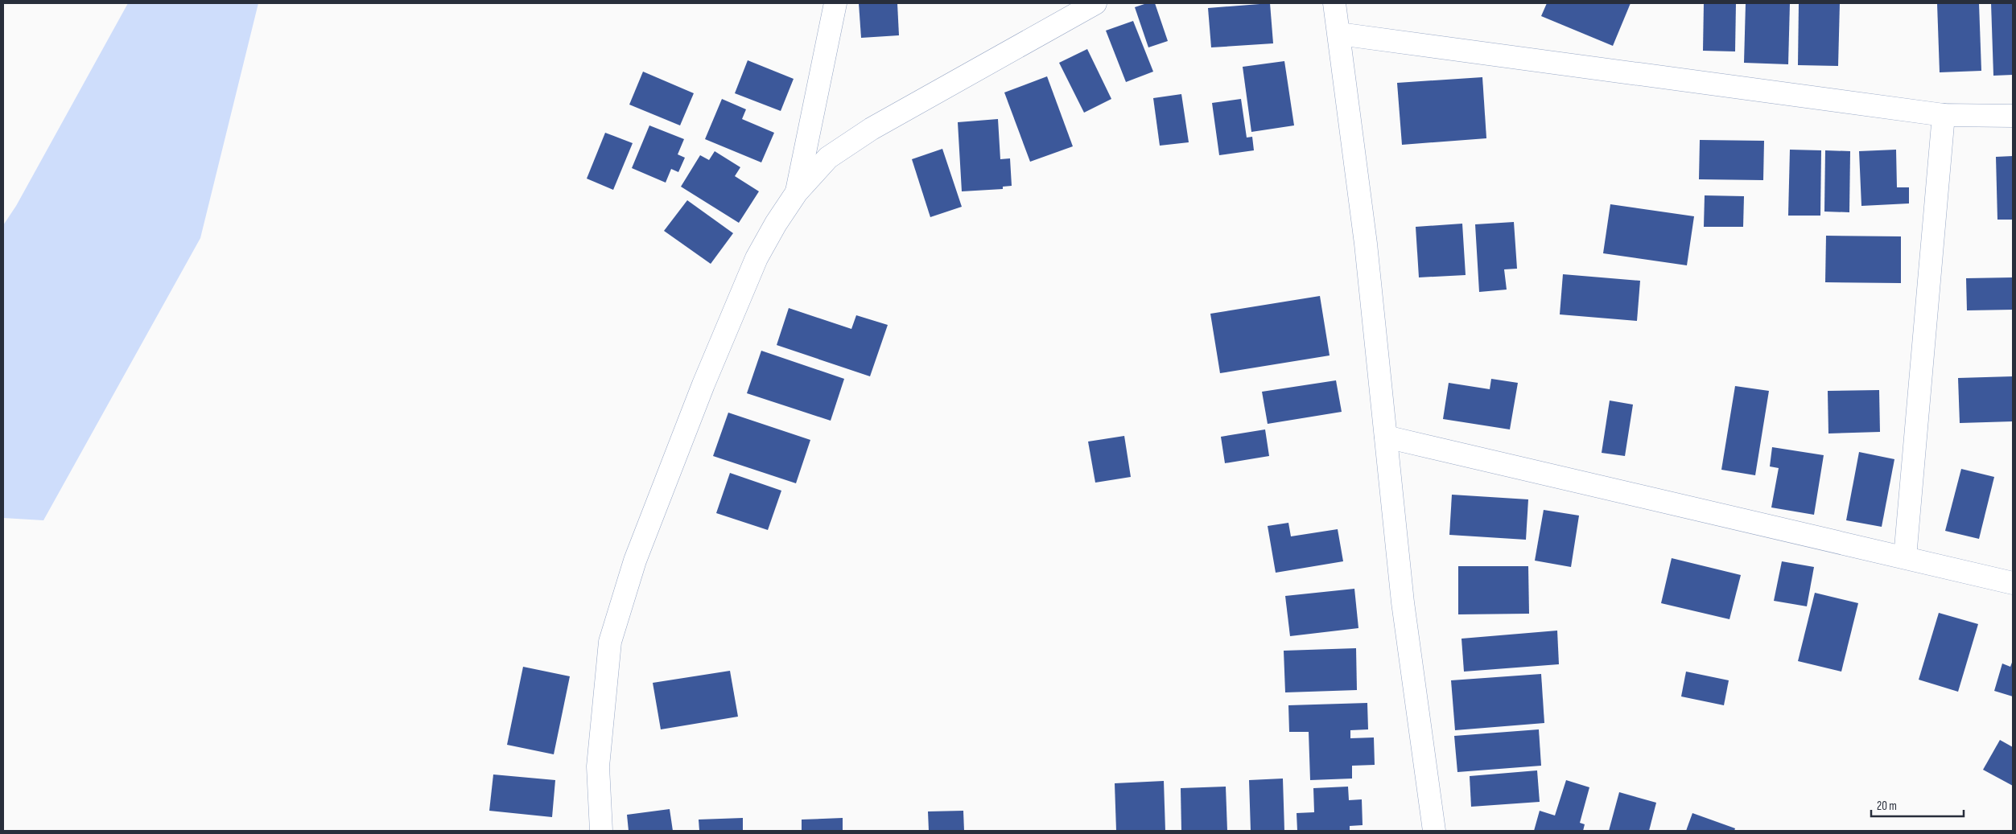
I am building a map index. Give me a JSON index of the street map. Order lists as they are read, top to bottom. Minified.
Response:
{"scale_bar":"20 m"}
